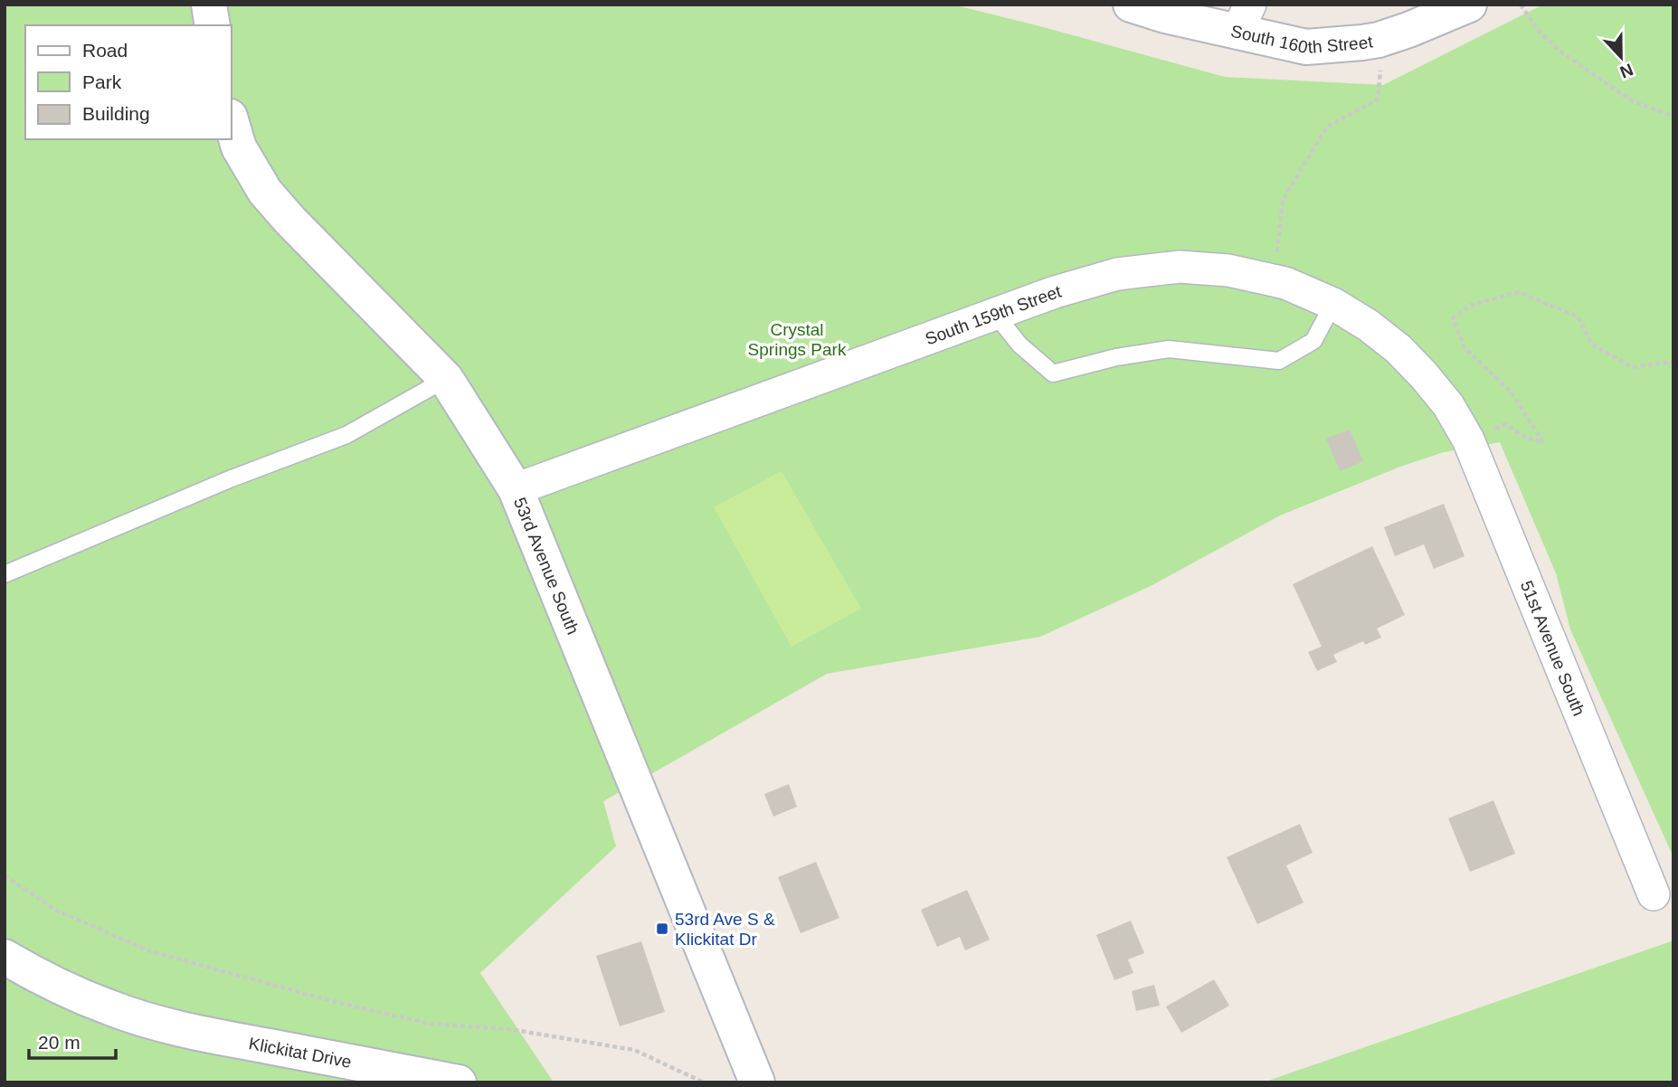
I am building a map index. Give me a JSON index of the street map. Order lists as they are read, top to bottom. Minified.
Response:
{"streets":{"street":["South 160th Street","South 159th Street","53rd Avenue South","51st Avenue South","Klickitat Drive"]},"crossings":[["South 159th Street","53rd Avenue South"],["South 159th Street","51st Avenue South"]],"parks":["Crystal Springs Park"],"places":{"transit":["53rd Ave S & Klickitat Dr"]},"legend":["Road","Park","Building"],"scale_bar":"20 m","north":"bottom"}
